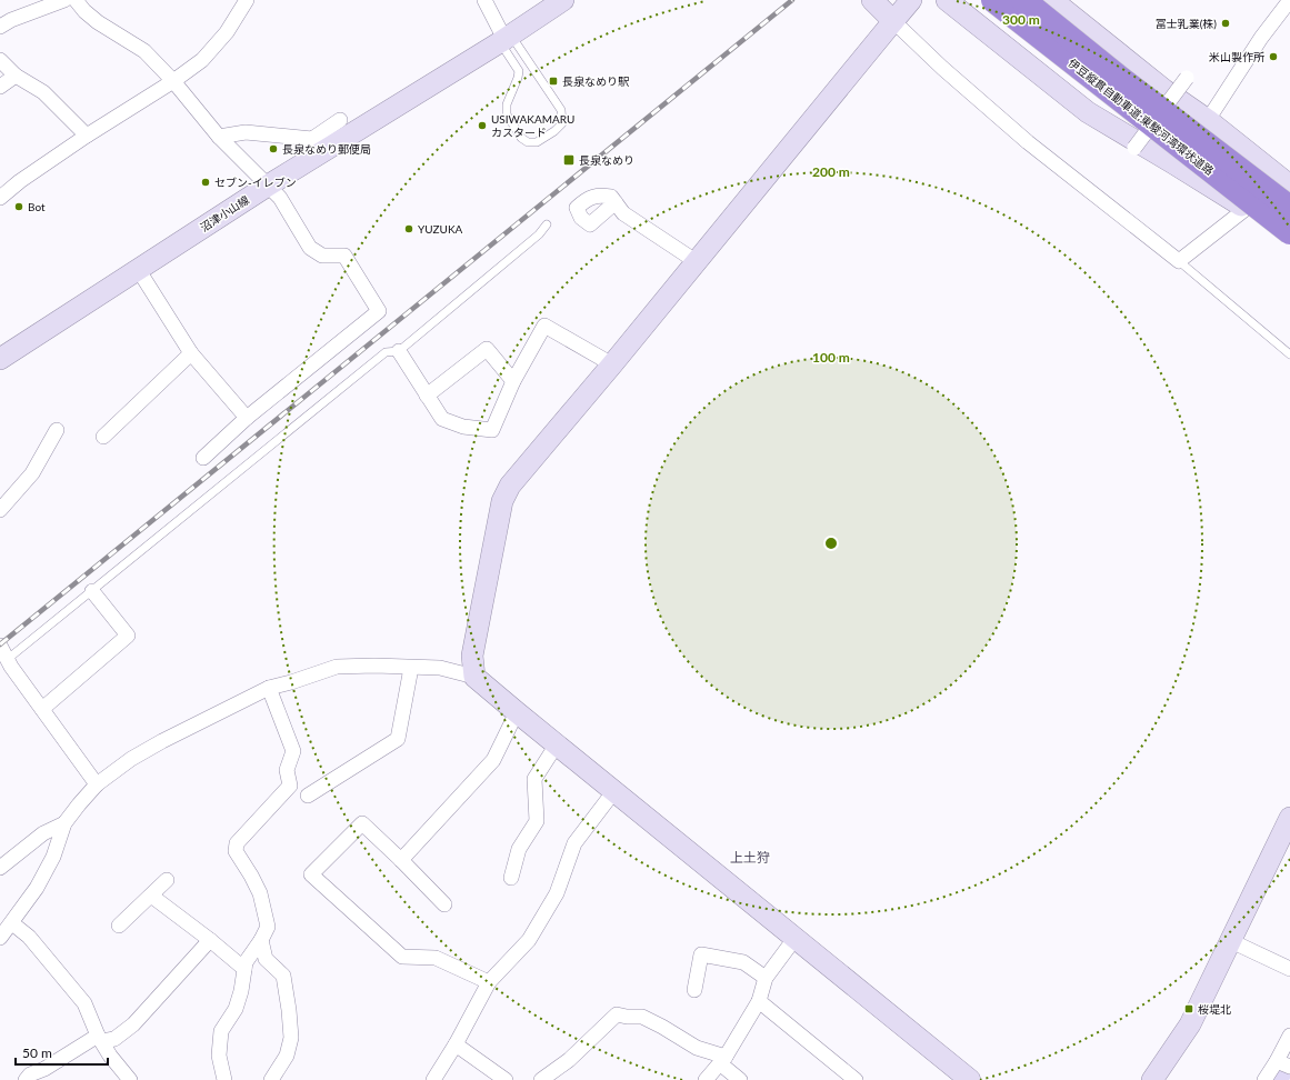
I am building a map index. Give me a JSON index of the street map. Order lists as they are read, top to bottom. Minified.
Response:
{"streets":{"highway":["伊豆縦貫自動車道;東駿河湾環状道路"],"street":["沼津小山線"]},"districts":["上土狩"],"places":{"other":["冨士乳業(株)","米山製作所","USIWAKAMARU カスタード","長泉なめり郵便局","セブン-イレブン","Bot","YUZUKA"],"transit":["長泉なめり駅","長泉なめり","桜堤北"]},"scale_bar":"50 m","rings":["300 m","200 m","100 m"]}
